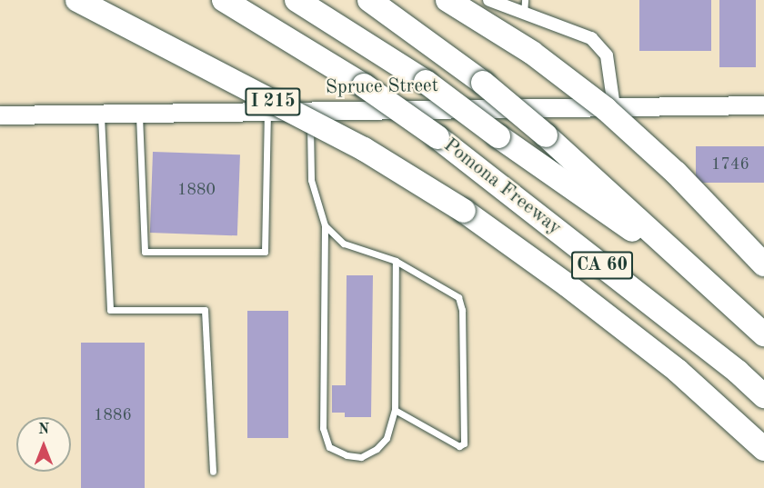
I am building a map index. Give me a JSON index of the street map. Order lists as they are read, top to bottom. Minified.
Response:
{"streets":{"highway":["I 215","Pomona Freeway","CA 60"],"main road":["Spruce Street"]},"house_numbers":["1746","1880","1886"],"north":"top"}
